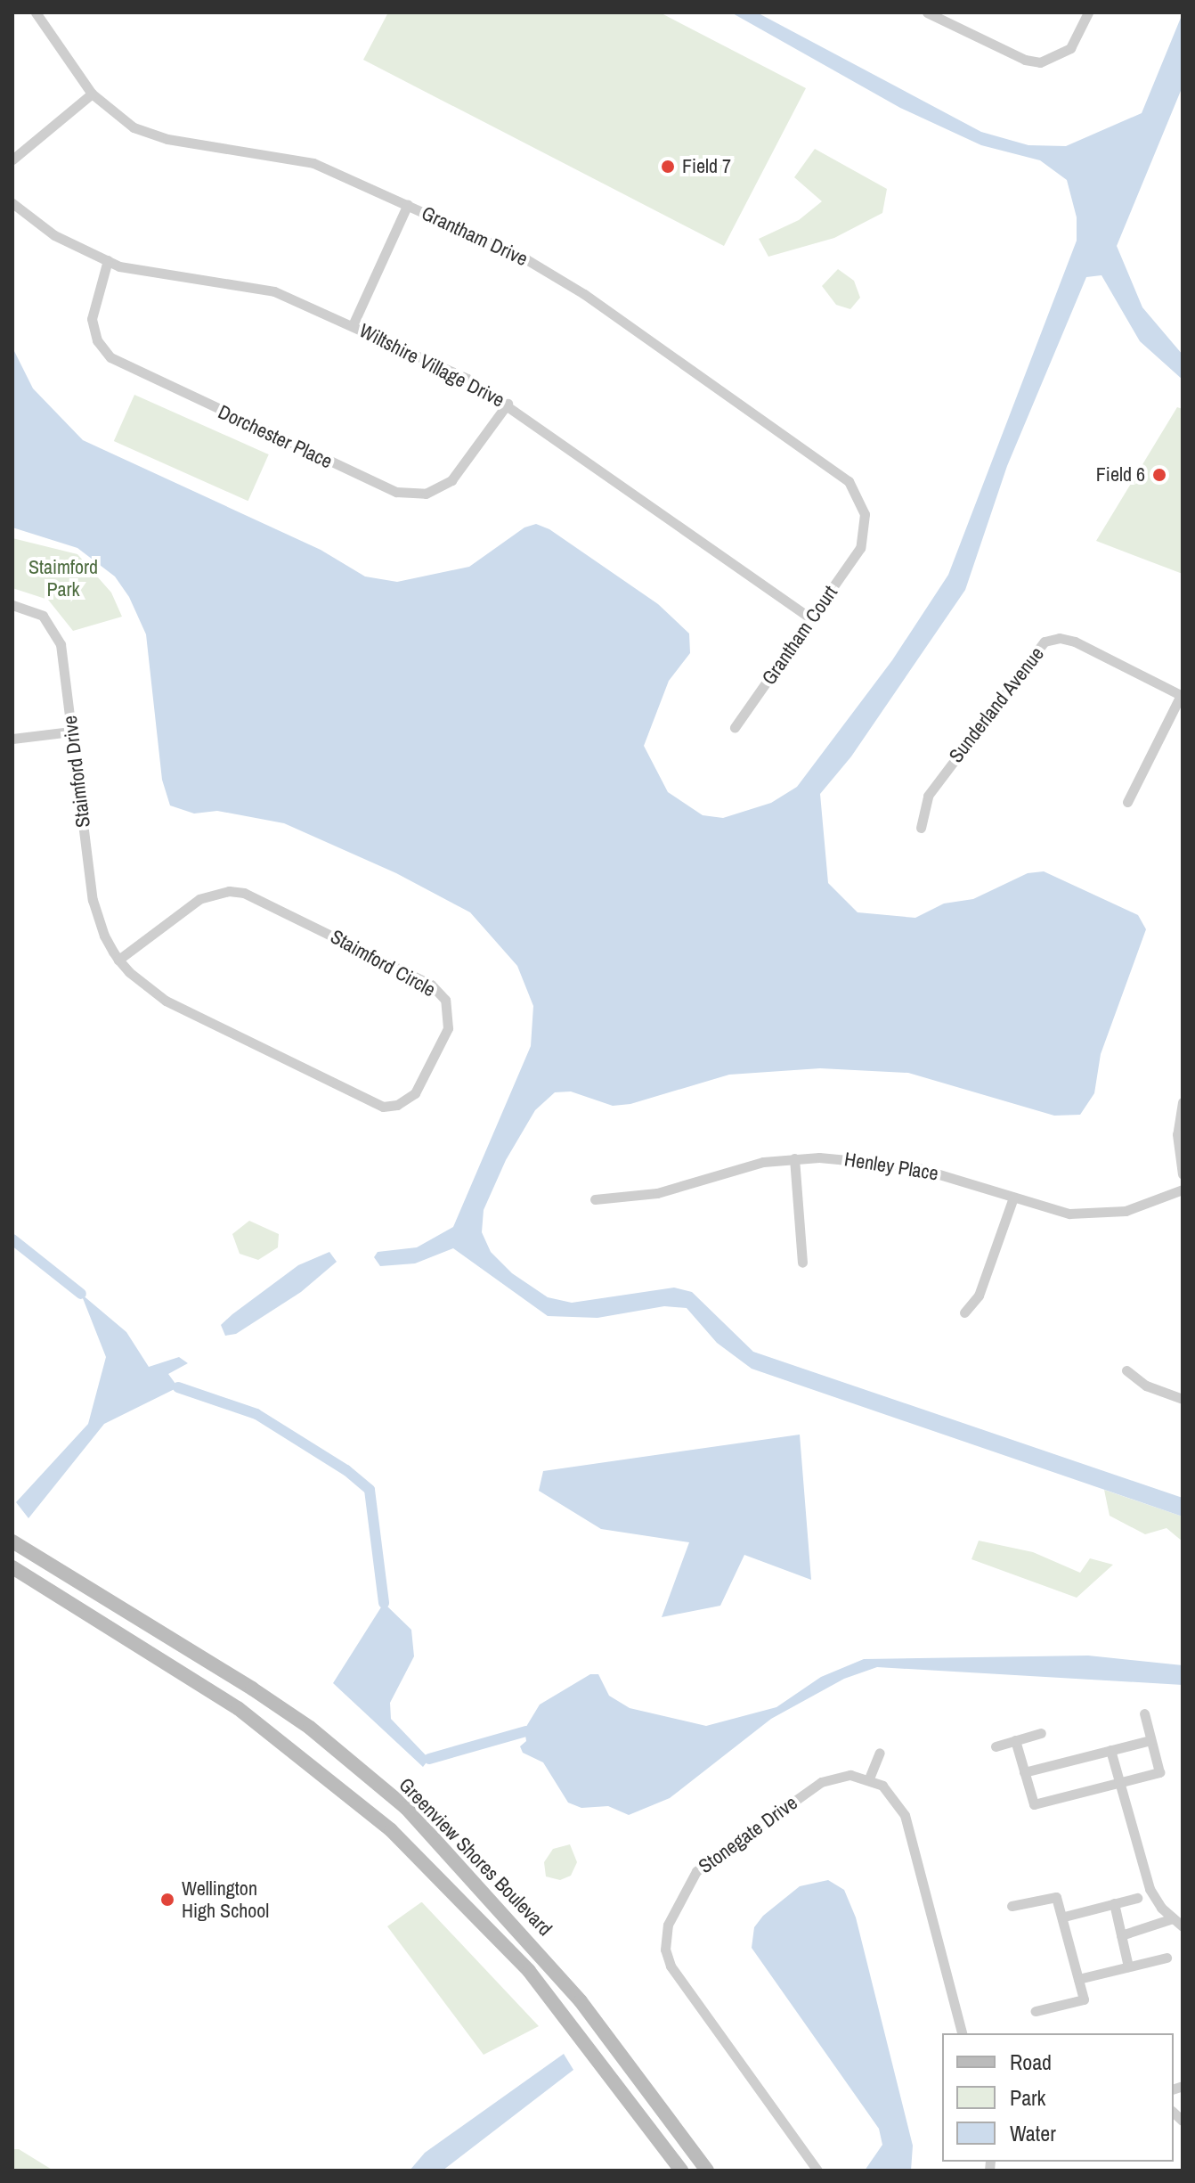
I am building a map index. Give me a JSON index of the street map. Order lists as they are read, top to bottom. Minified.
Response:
{"streets":{"street":["Grantham Drive","Wiltshire Village Drive","Dorchester Place","Grantham Court","Sunderland Avenue","Staimford Drive","Staimford Circle","Henley Place","Stonegate Drive","Greenview Shores Boulevard"]},"crossings":[["Grantham Drive","Grantham Court"],["Wiltshire Village Drive","Dorchester Place"],["Wiltshire Village Drive","Grantham Court"],["Staimford Drive","Staimford Circle"]],"parks":["Staimford Park"],"places":["Field 7","Field 6","Wellington High School"],"legend":["Road","Park","Water"]}
